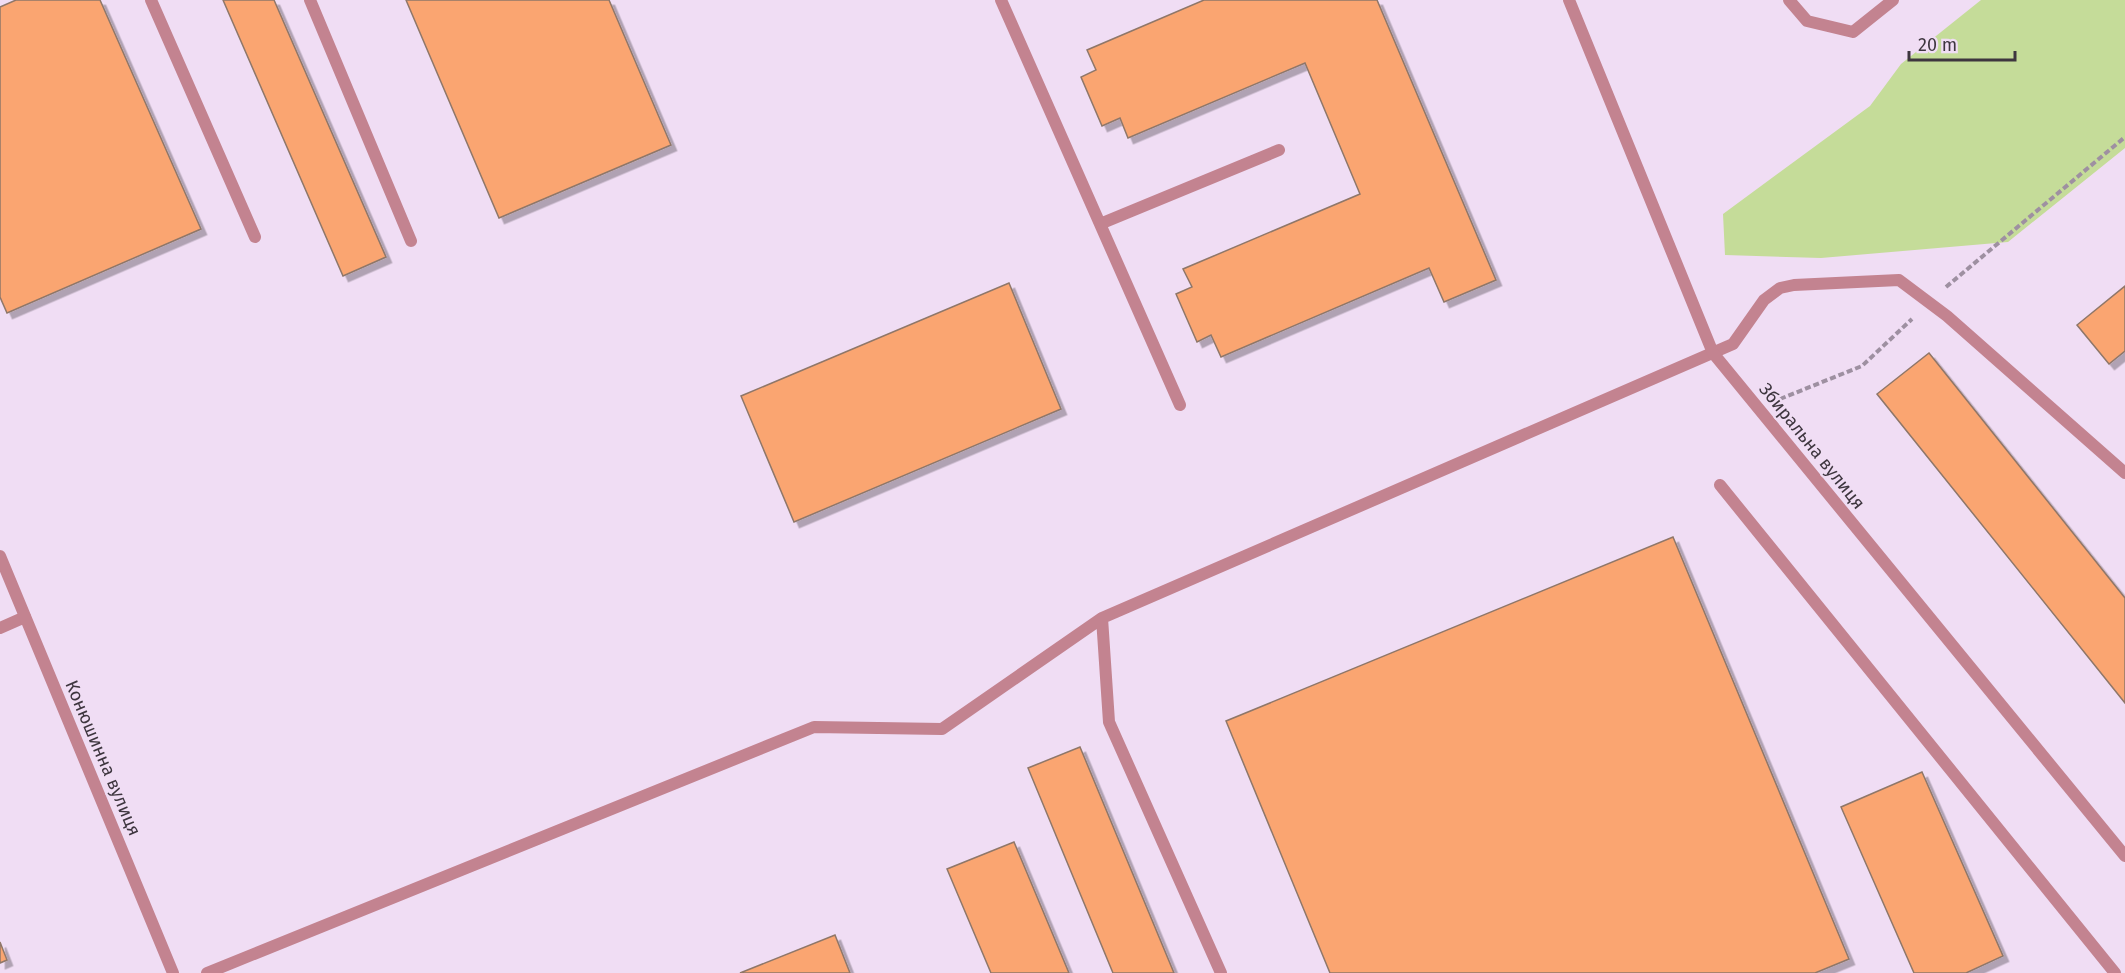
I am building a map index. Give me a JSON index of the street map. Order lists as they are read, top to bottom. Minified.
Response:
{"streets":{"street":["Збиральна вулиця","Конюшинна вулиця"]},"scale_bar":"20 m"}
